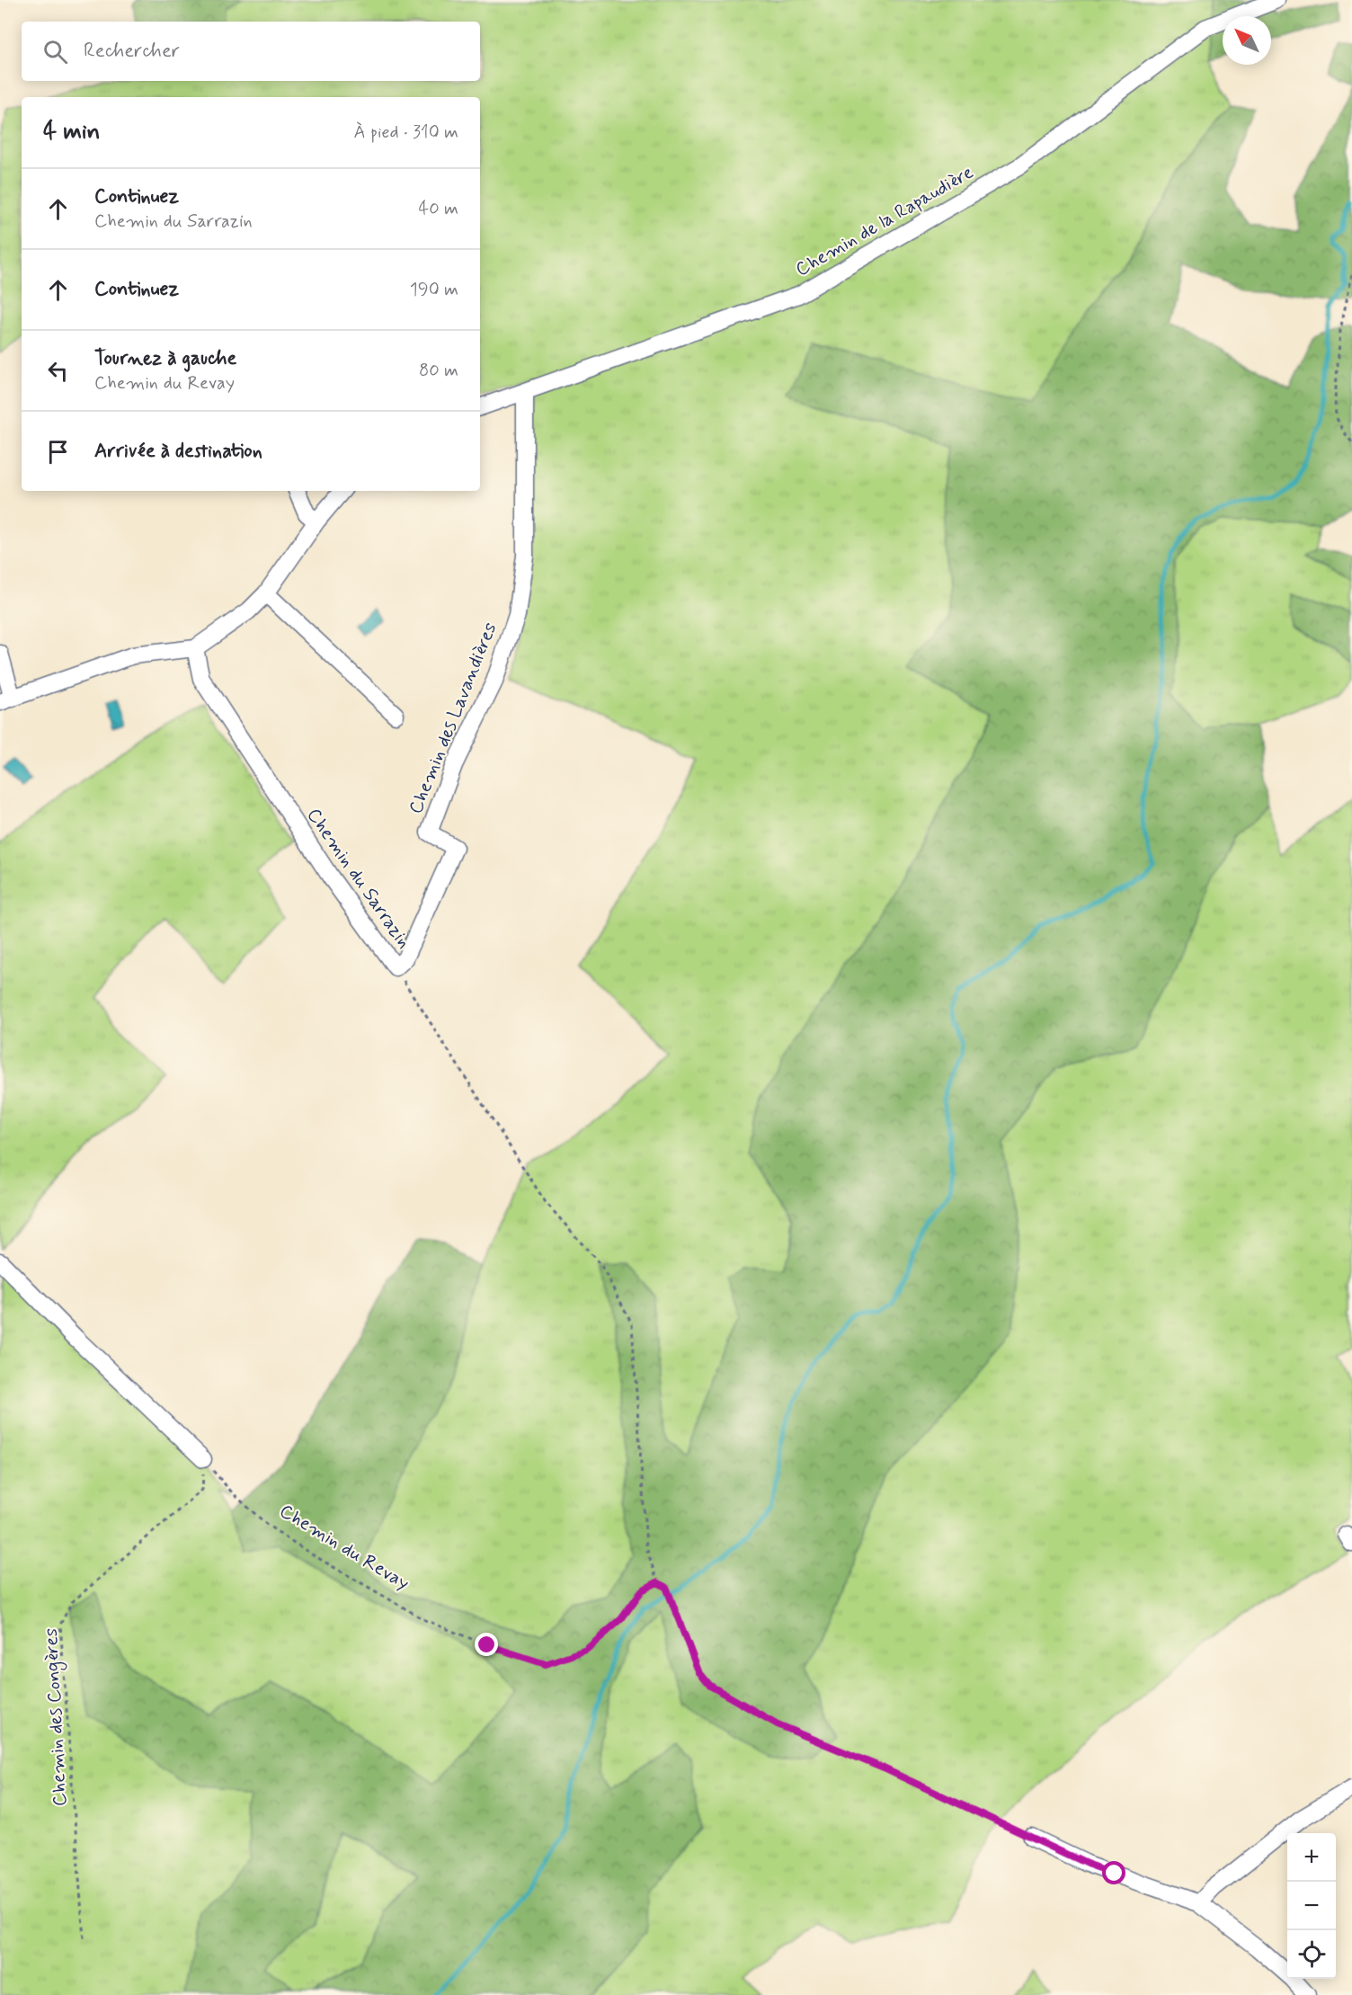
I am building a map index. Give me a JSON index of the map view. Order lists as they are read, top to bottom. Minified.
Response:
{"streets":{"street":["Chemin de la Rapaudière","Chemin des Lavandières","Chemin du Sarrazin"],"path":["Chemin du Revay","Chemin des Congères"]},"crossings":[["Chemin de la Rapaudière","Chemin des Lavandières"],["Chemin des Lavandières","Chemin du Sarrazin"],["Chemin du Sarrazin","Chemin du Revay"],["Chemin du Revay","Chemin des Congères"]],"north":"top left","page":{"search":"Rechercher","heading":["4 min","À pied · 310 m"],"list":[["Continuez","Chemin du Sarrazin","40 m"],["Continuez","190 m"],["Tournez à gauche","Chemin du Revay","80 m"],"Arrivée à destination"],"map_buttons":["+","−"]}}
